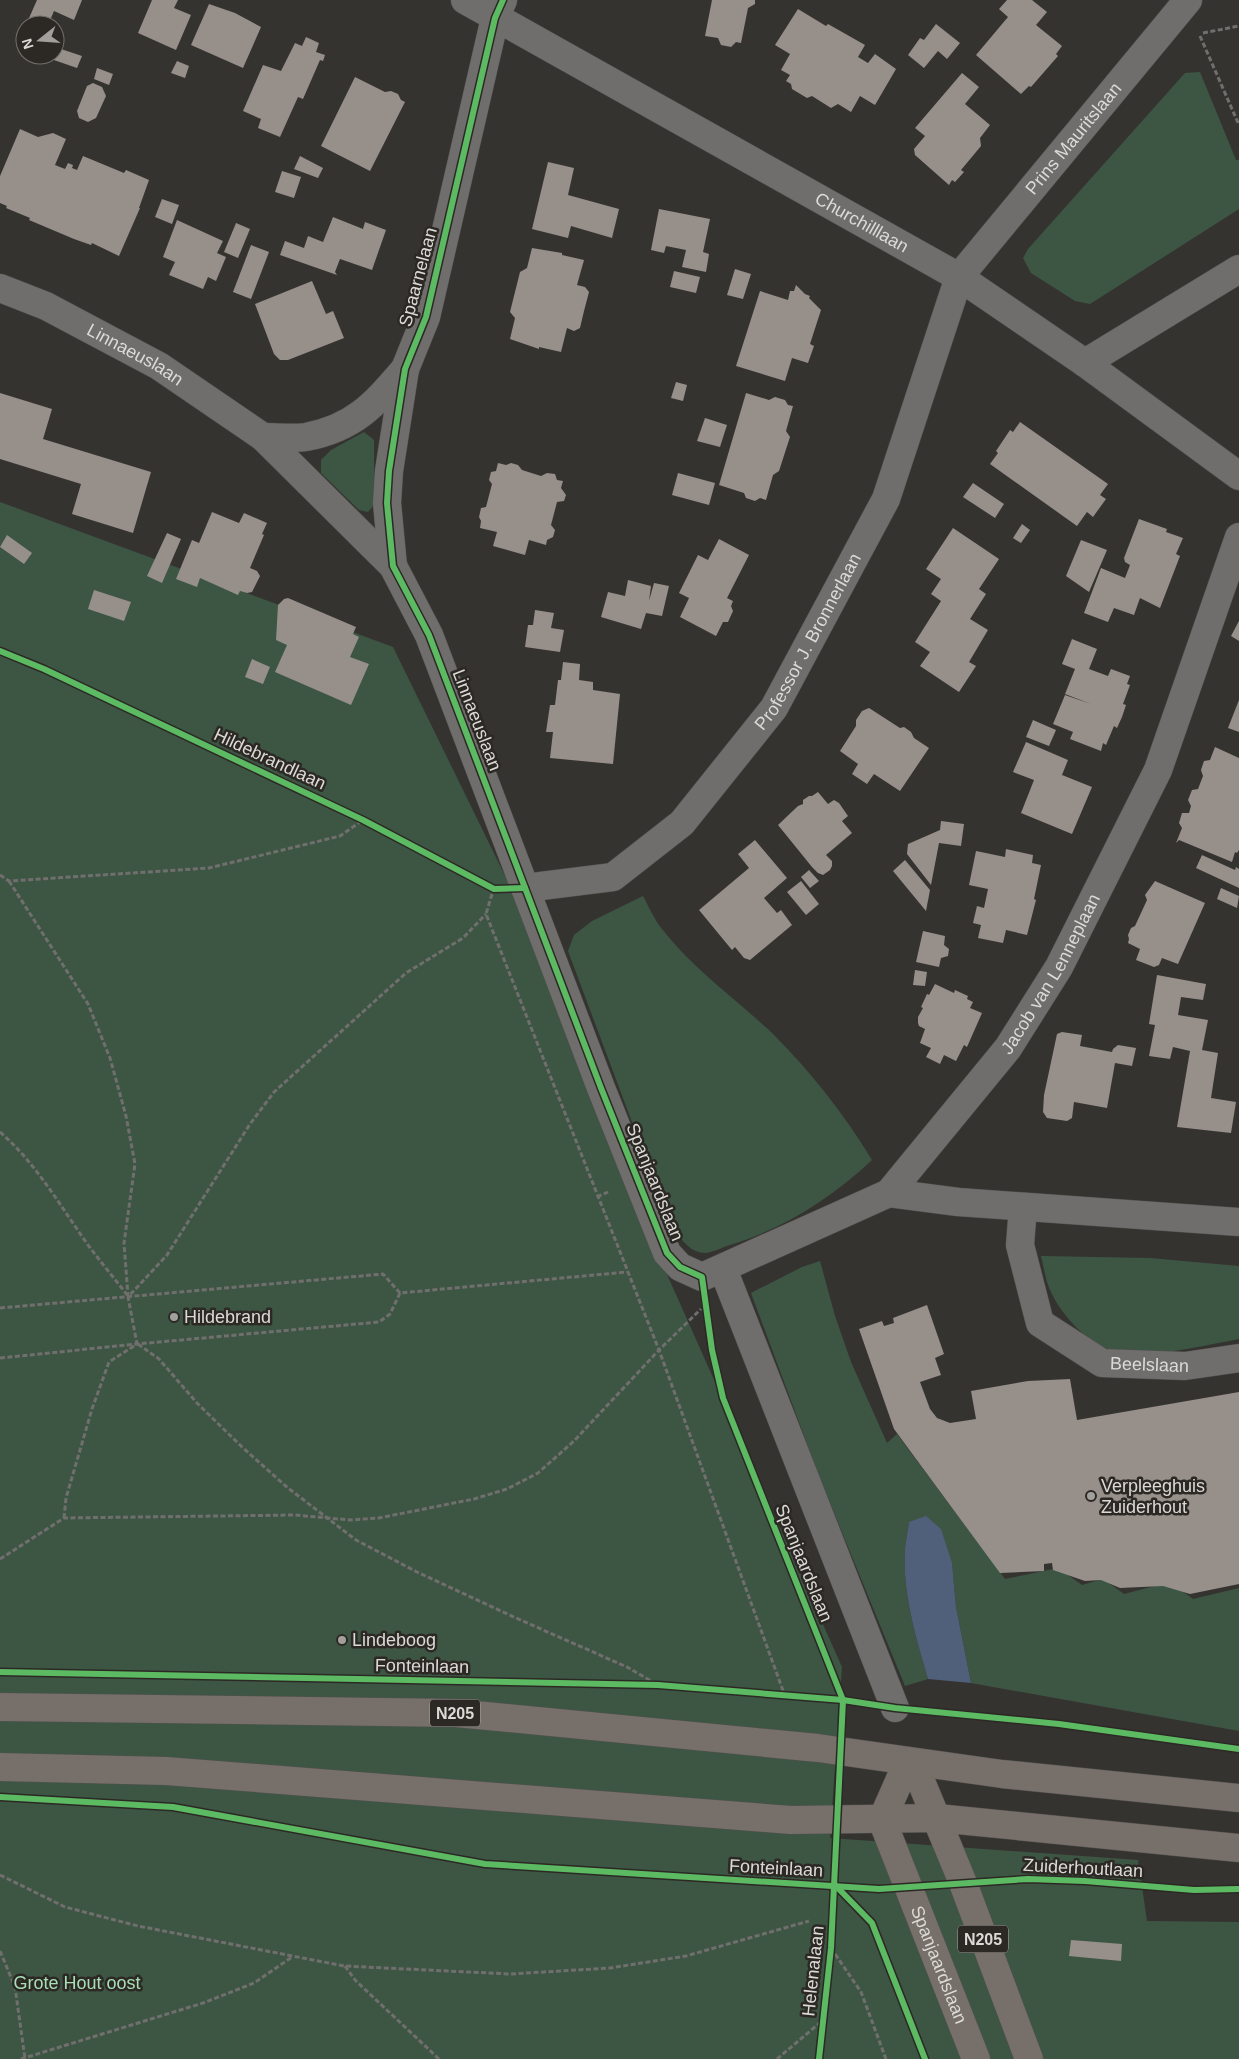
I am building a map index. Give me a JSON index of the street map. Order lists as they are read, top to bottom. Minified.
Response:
{"streets":{"main road":["Spanjaardslaan","N205","Zuiderhoutlaan"],"street":["Prins Mauritslaan","Churchilllaan","Spaarnelaan","Linnaeuslaan","Professor J. Bronnerlaan","Jacob van Lenneplaan","Beelslaan"],"cycle path":["Hildebrandlaan","Fonteinlaan","Helenalaan"]},"crossings":[["Prins Mauritslaan","Churchilllaan"],["Prins Mauritslaan","Professor J. Bronnerlaan"],["Churchilllaan","Spaarnelaan"],["Churchilllaan","Professor J. Bronnerlaan"],["Spaarnelaan","Linnaeuslaan"],["Linnaeuslaan","Professor J. Bronnerlaan"],["Linnaeuslaan","Spanjaardslaan"],["Professor J. Bronnerlaan","Spanjaardslaan"],["Jacob van Lenneplaan","Spanjaardslaan"],["N205","Zuiderhoutlaan"]],"parks":["Grote Hout oost"],"places":["Hildebrand","Verpleeghuis Zuiderhout","Lindeboog"],"north":"left"}
